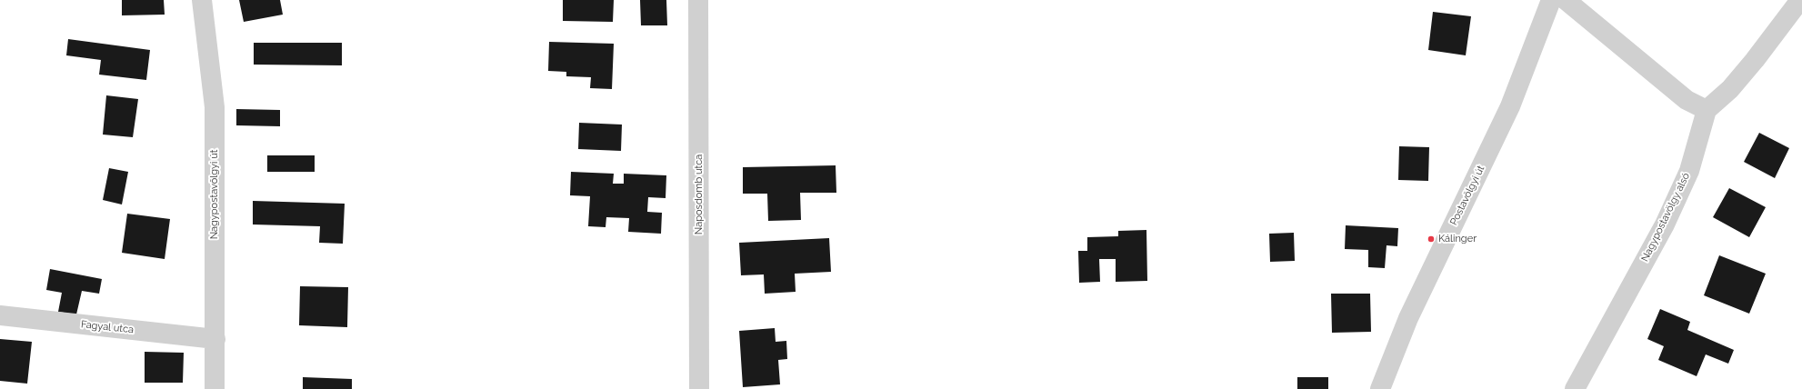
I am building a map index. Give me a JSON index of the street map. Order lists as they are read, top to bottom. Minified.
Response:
{"streets":{"street":["Nagypostavölgyi út","Naposdomb utca","Postavölgyi út","Nagypostavölgy alsó","Fagyal utca"]},"crossings":[["Nagypostavölgyi út","Fagyal utca"]],"places":["Kálinger"]}
